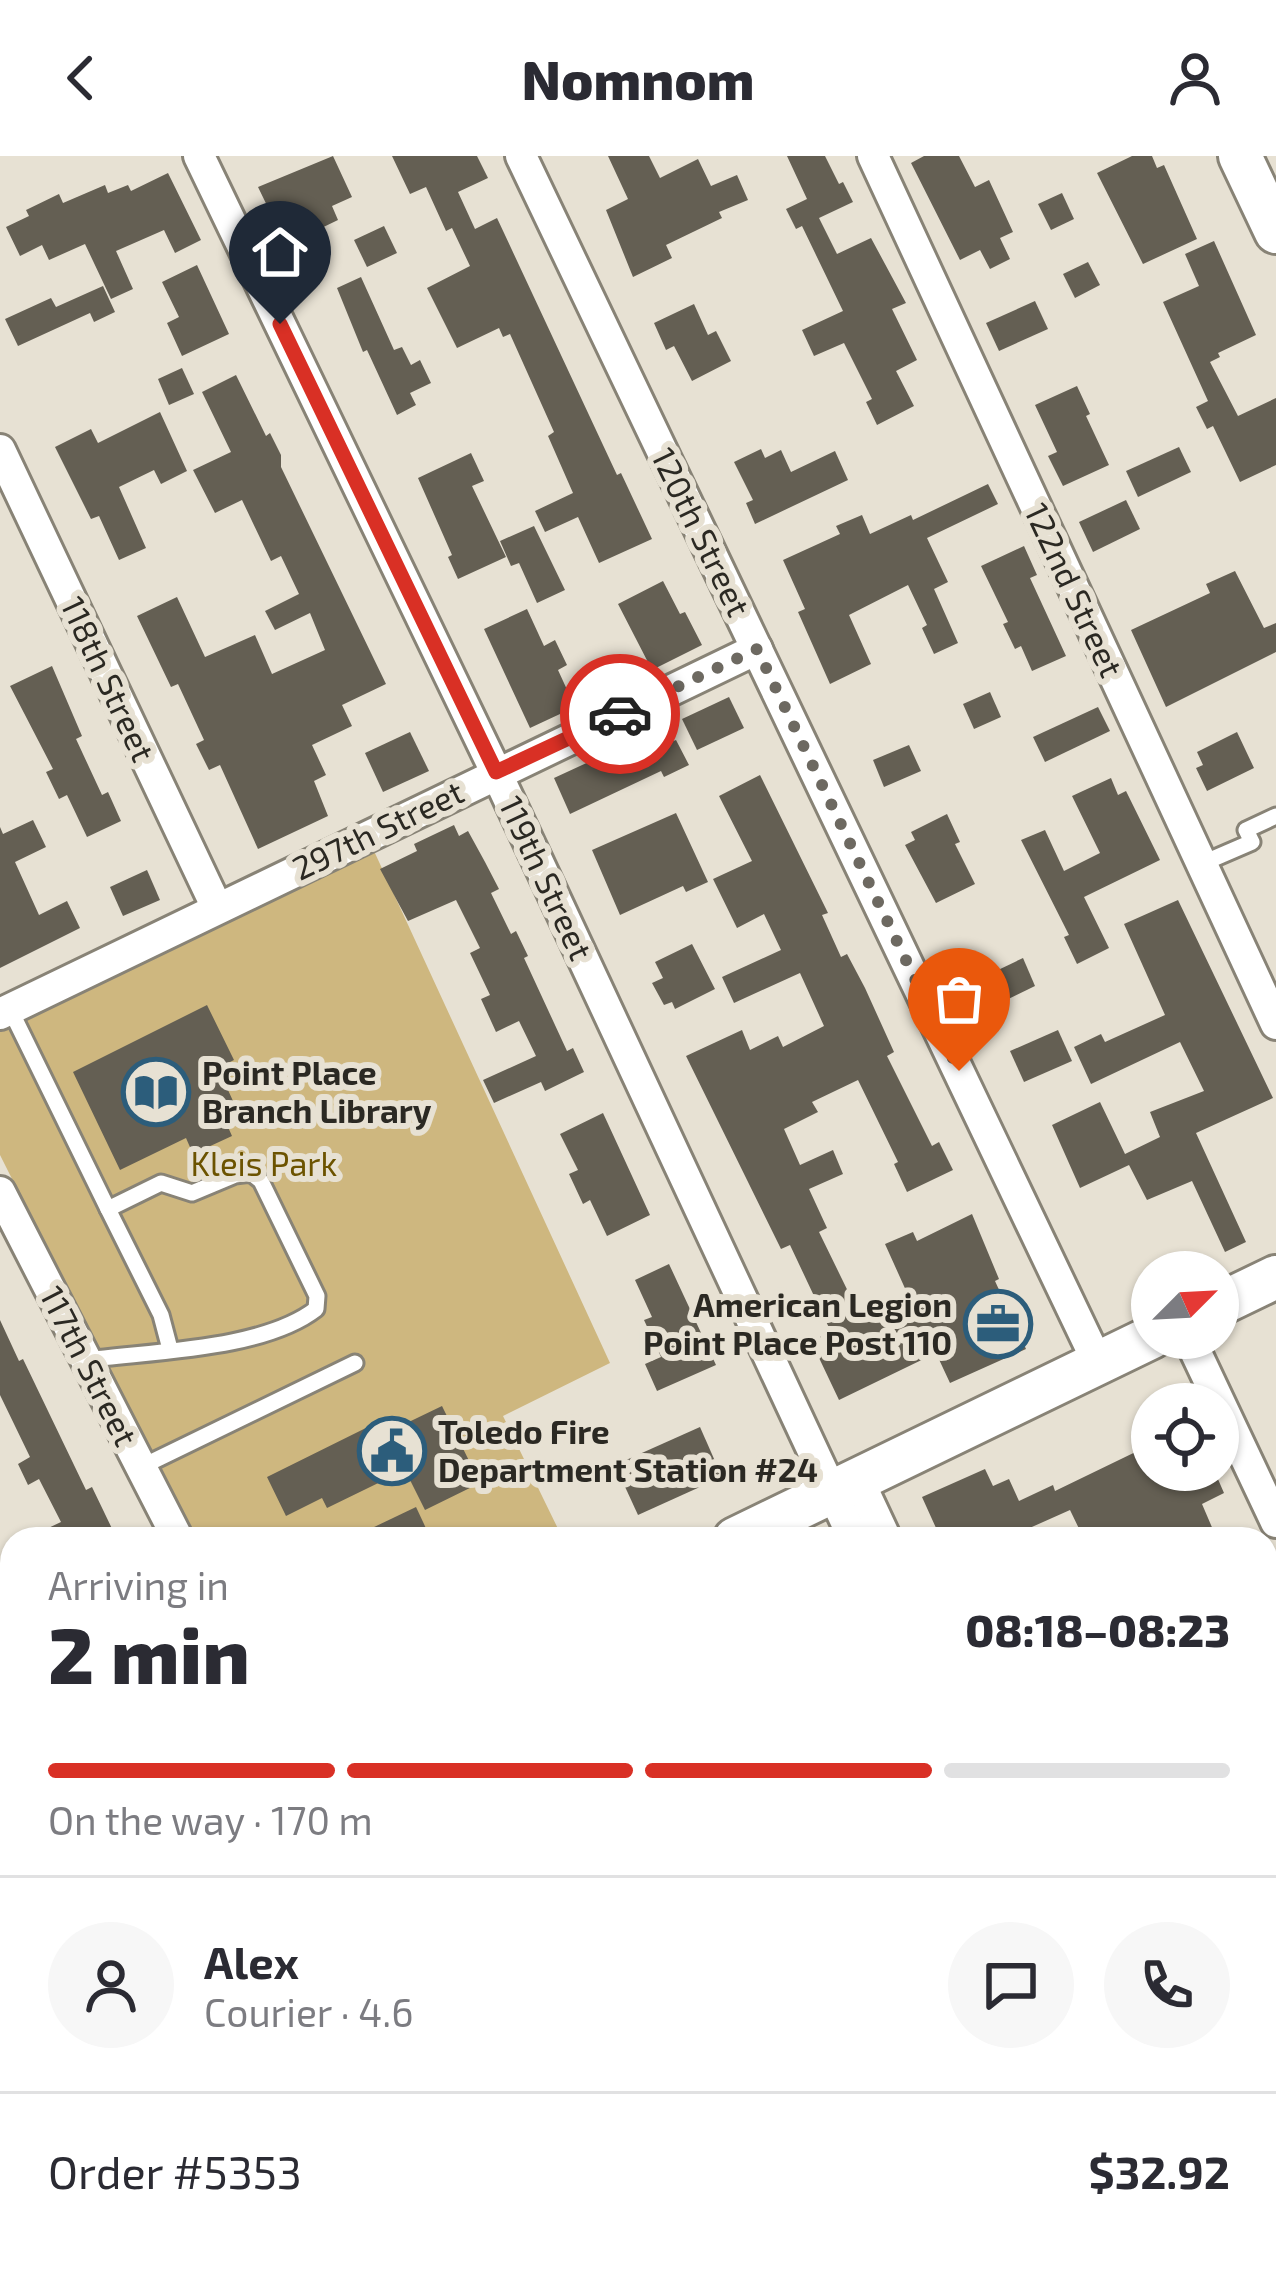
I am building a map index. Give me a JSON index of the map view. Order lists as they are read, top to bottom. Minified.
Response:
{"streets":{"street":["120th Street","122nd Street","118th Street","297th Street","119th Street","117th Street"]},"crossings":[["120th Street","297th Street"],["118th Street","297th Street"],["297th Street","119th Street"]],"parks":["Kleis Park"],"places":{"library":["Point Place Branch Library"],"office":["American Legion Point Place Post 110"],"public building":["Toledo Fire Department Station #24"]},"north":"top right","page":{"header":"Nomnom","heading":["2 min","Arriving in","08:18–08:23"],"panel":["Alex","Courier · 4.6","Order #5353","$32.92"],"bar":"On the way · 170 m"}}
